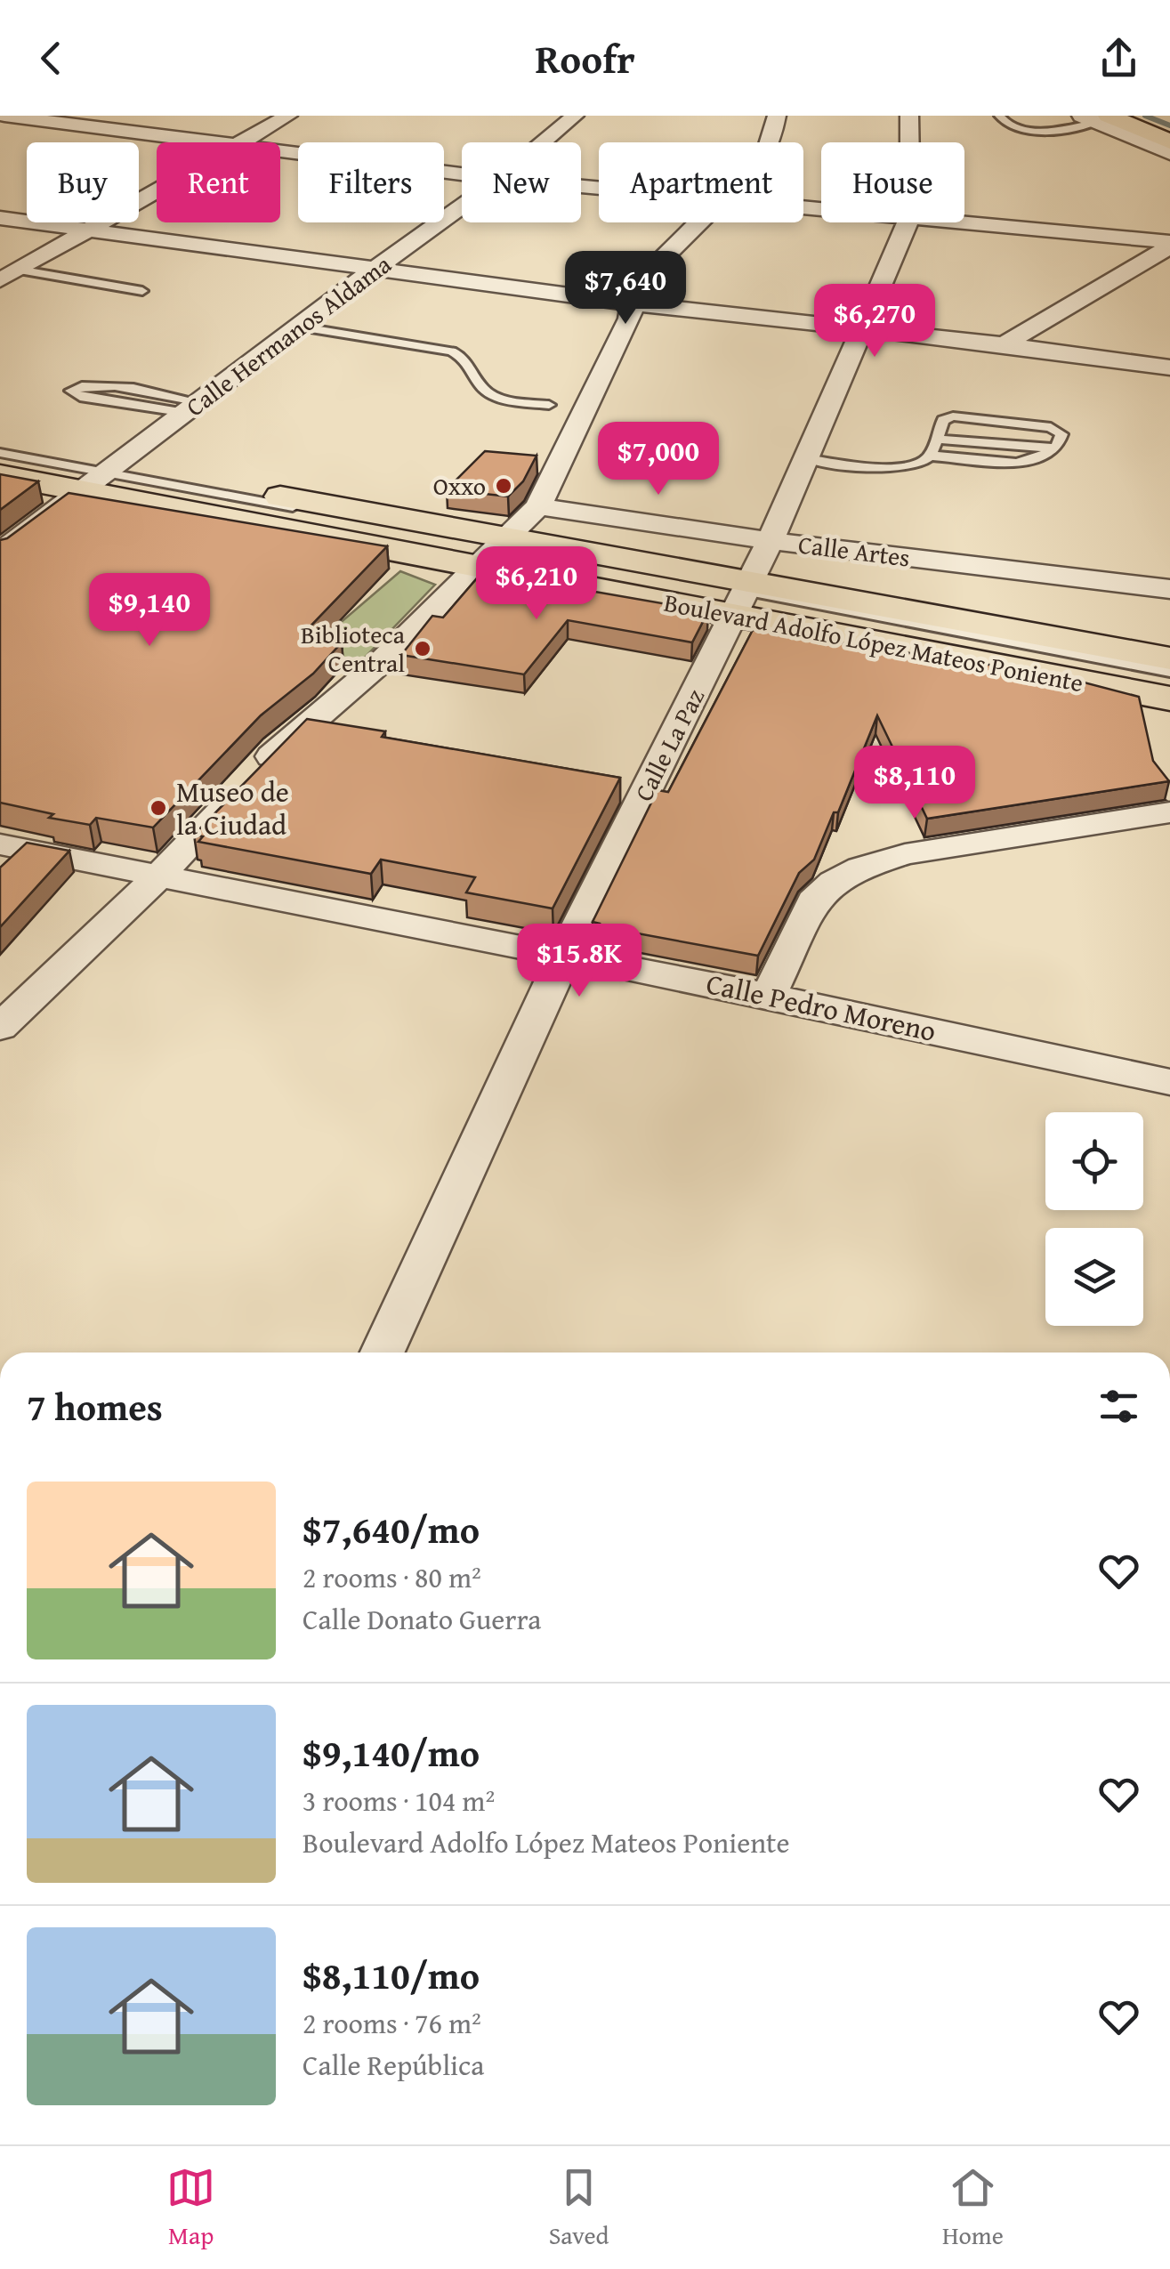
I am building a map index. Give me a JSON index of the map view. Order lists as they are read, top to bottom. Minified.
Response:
{"streets":{"main road":["Boulevard Adolfo López Mateos Poniente"],"street":["Calle Hermanos Aldama","Calle Artes","Calle La Paz","Calle Pedro Moreno"]},"crossings":[["Calle Hermanos Aldama","Boulevard Adolfo López Mateos Poniente"],["Calle Artes","Calle La Paz"],["Boulevard Adolfo López Mateos Poniente","Calle La Paz"],["Calle La Paz","Calle Pedro Moreno"]],"places":["Oxxo","Biblioteca Central","Museo de la Ciudad"],"page":{"header":"Roofr","chip":["Buy","Rent","Filters","New","Apartment","House"],"price":["$7,640","$6,270","$7,000","$6,210","$9,140","$8,110","$15.8K"],"heading":"7 homes","list":[{"name":"$7,640/mo","note":"2 rooms · 80 m² · Calle Donato Guerra"},{"name":"$9,140/mo","note":"3 rooms · 104 m² · Boulevard Adolfo López Mateos Poniente"},{"name":"$8,110/mo","note":"2 rooms · 76 m² · Calle República"}],"tabs":["Map","Saved","Home"]}}
